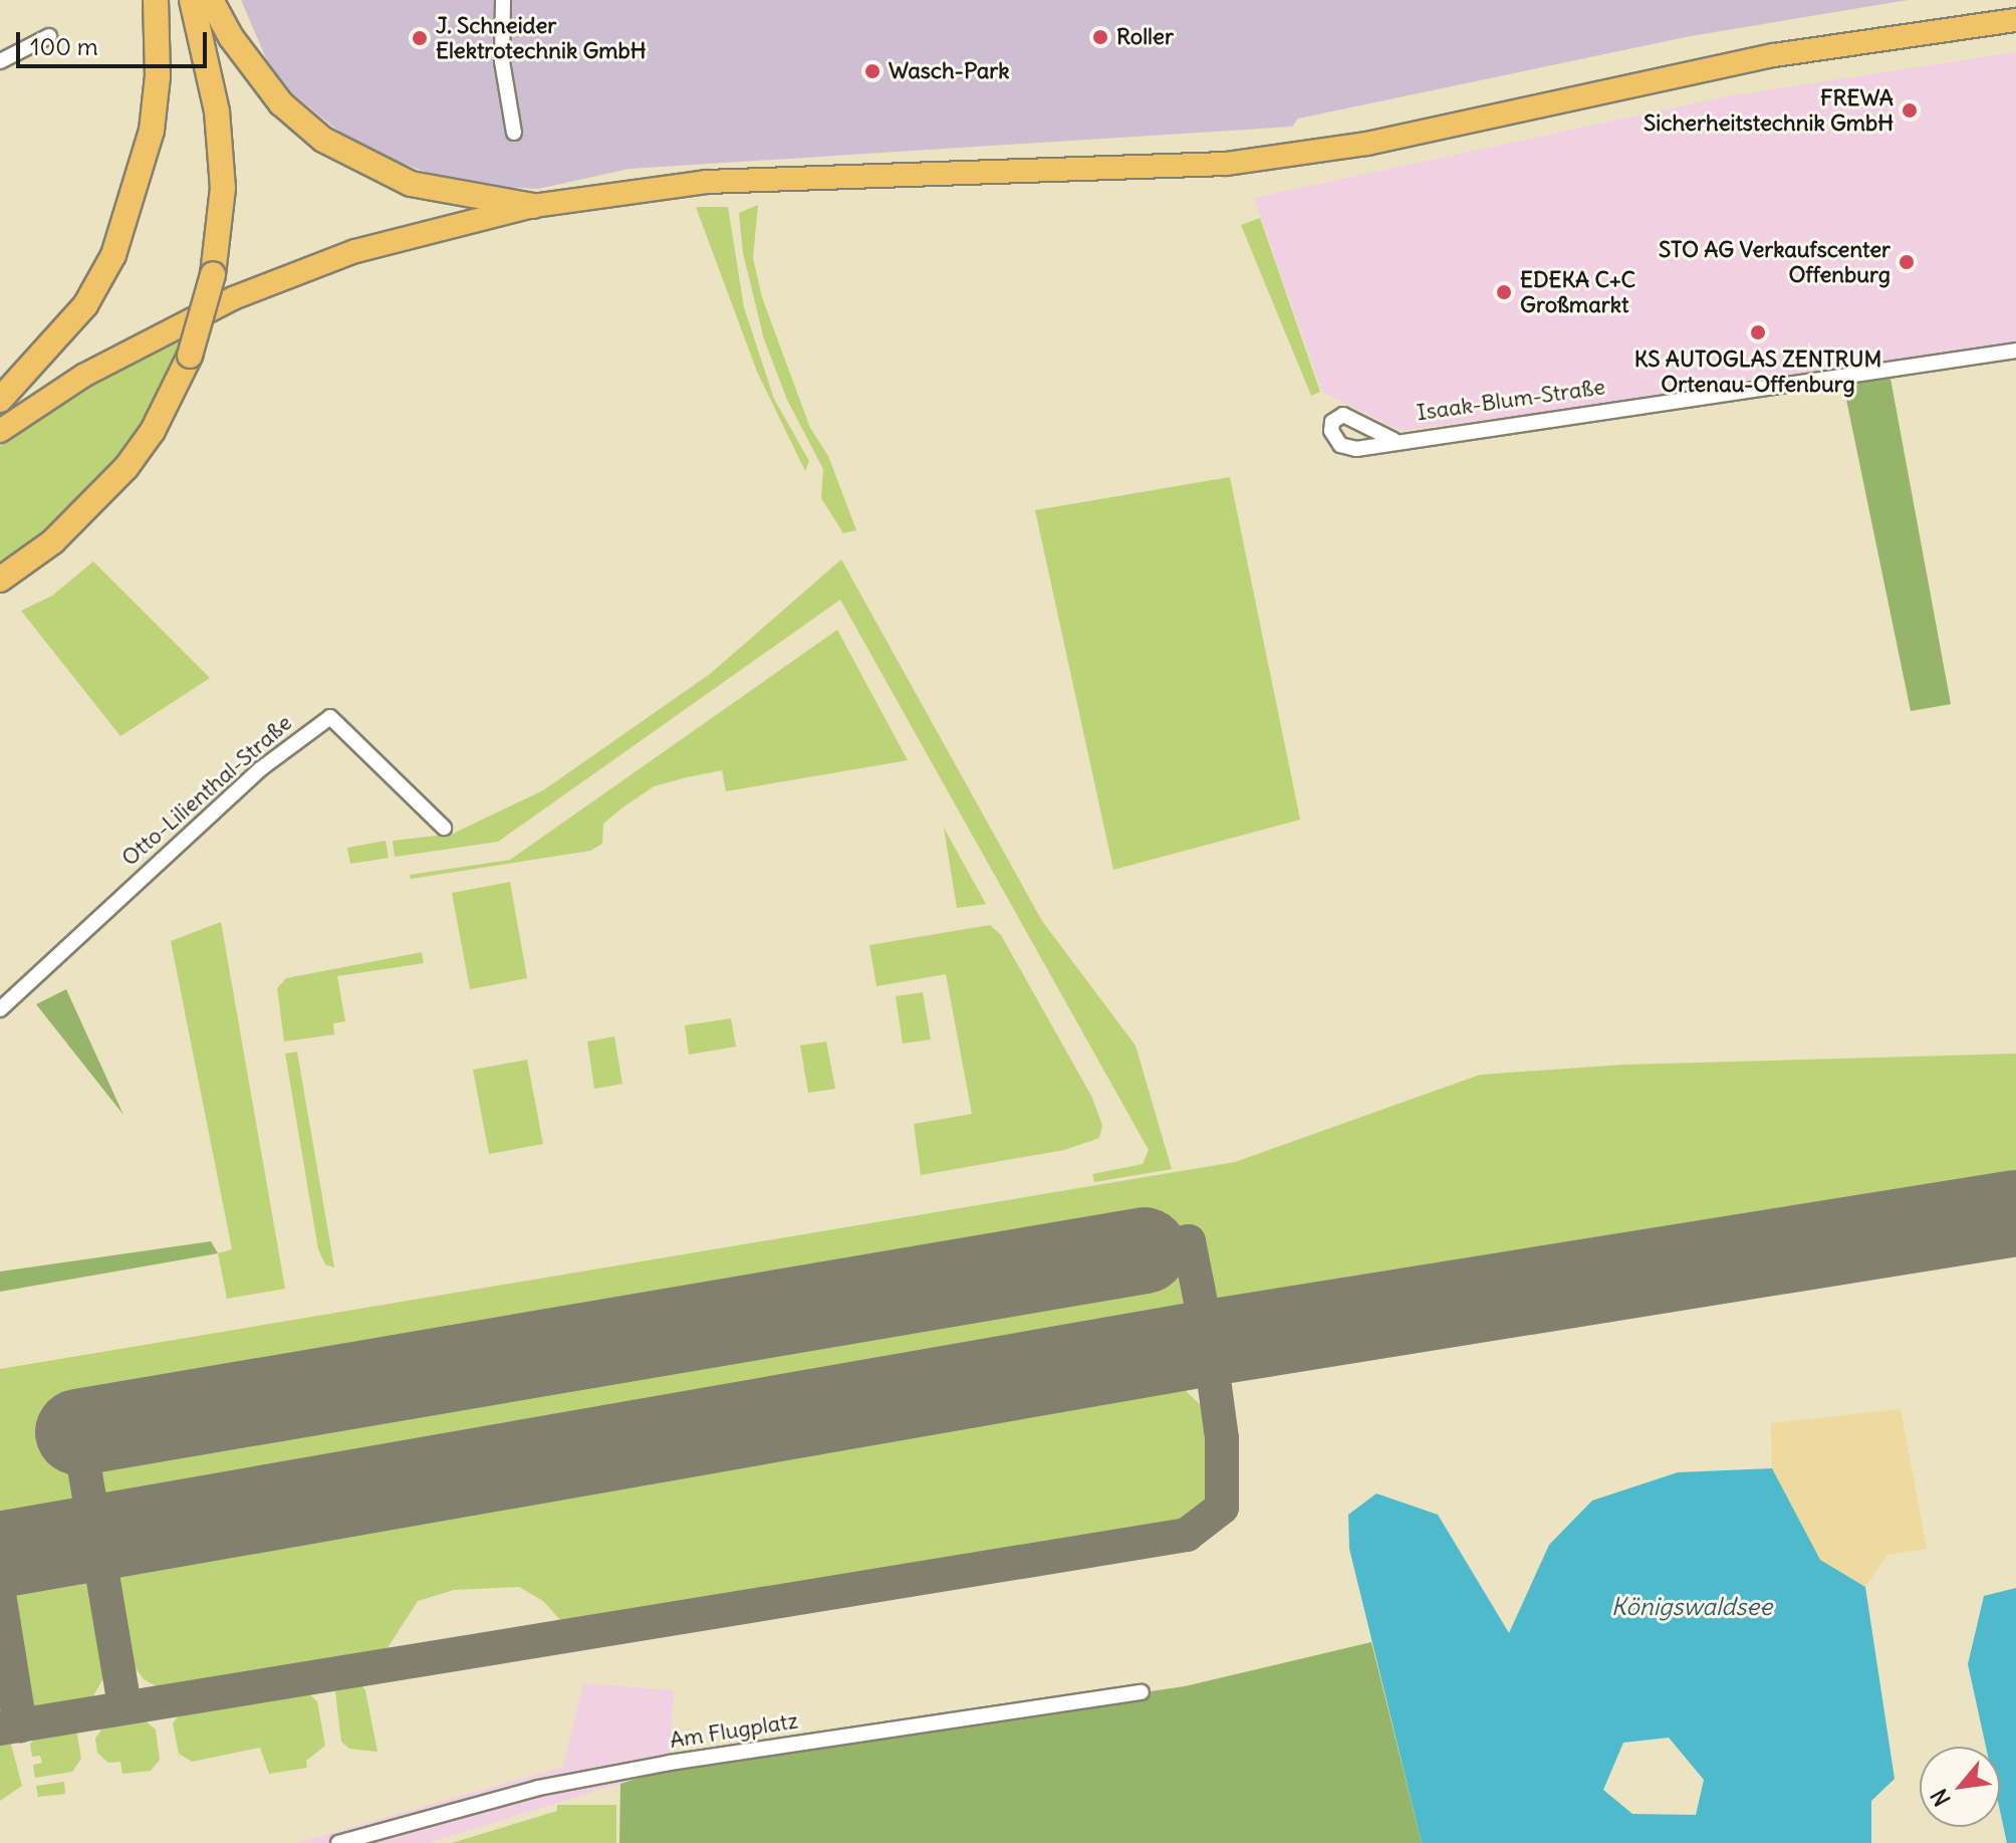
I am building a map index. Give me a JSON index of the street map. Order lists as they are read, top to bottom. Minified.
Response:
{"streets":{"street":["Isaak-Blum-Straße","Otto-Lilienthal-Straße","Am Flugplatz"]},"water":["Königswaldsee"],"places":["Roller","J. Schneider Elektrotechnik GmbH","Wasch-Park","FREWA Sicherheitstechnik GmbH","STO AG Verkaufscenter Offenburg","EDEKA C+C Großmarkt","KS AUTOGLAS ZENTRUM Ortenau-Offenburg"],"scale_bar":"100 m","north":"bottom left"}
